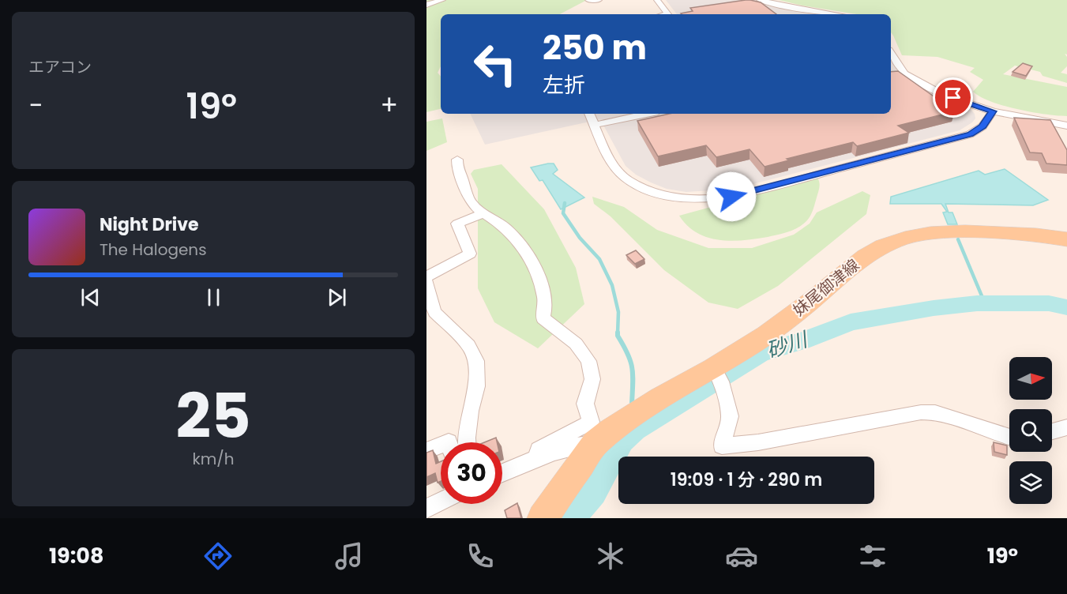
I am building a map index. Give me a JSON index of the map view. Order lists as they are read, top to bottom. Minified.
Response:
{"streets":{"main road":["妹尾御津線"]},"water":["砂川"],"north":"right","page":{"tile":["エアコン",["25","km/h"]],"turn":["250 m","左折"],"heat":["−","19°","+"],"song":["Night Drive","The Halogens"],"limit":"30","trip":"19:09 · 1 分 · 290 m","tabs":["19:08","19°"]}}
